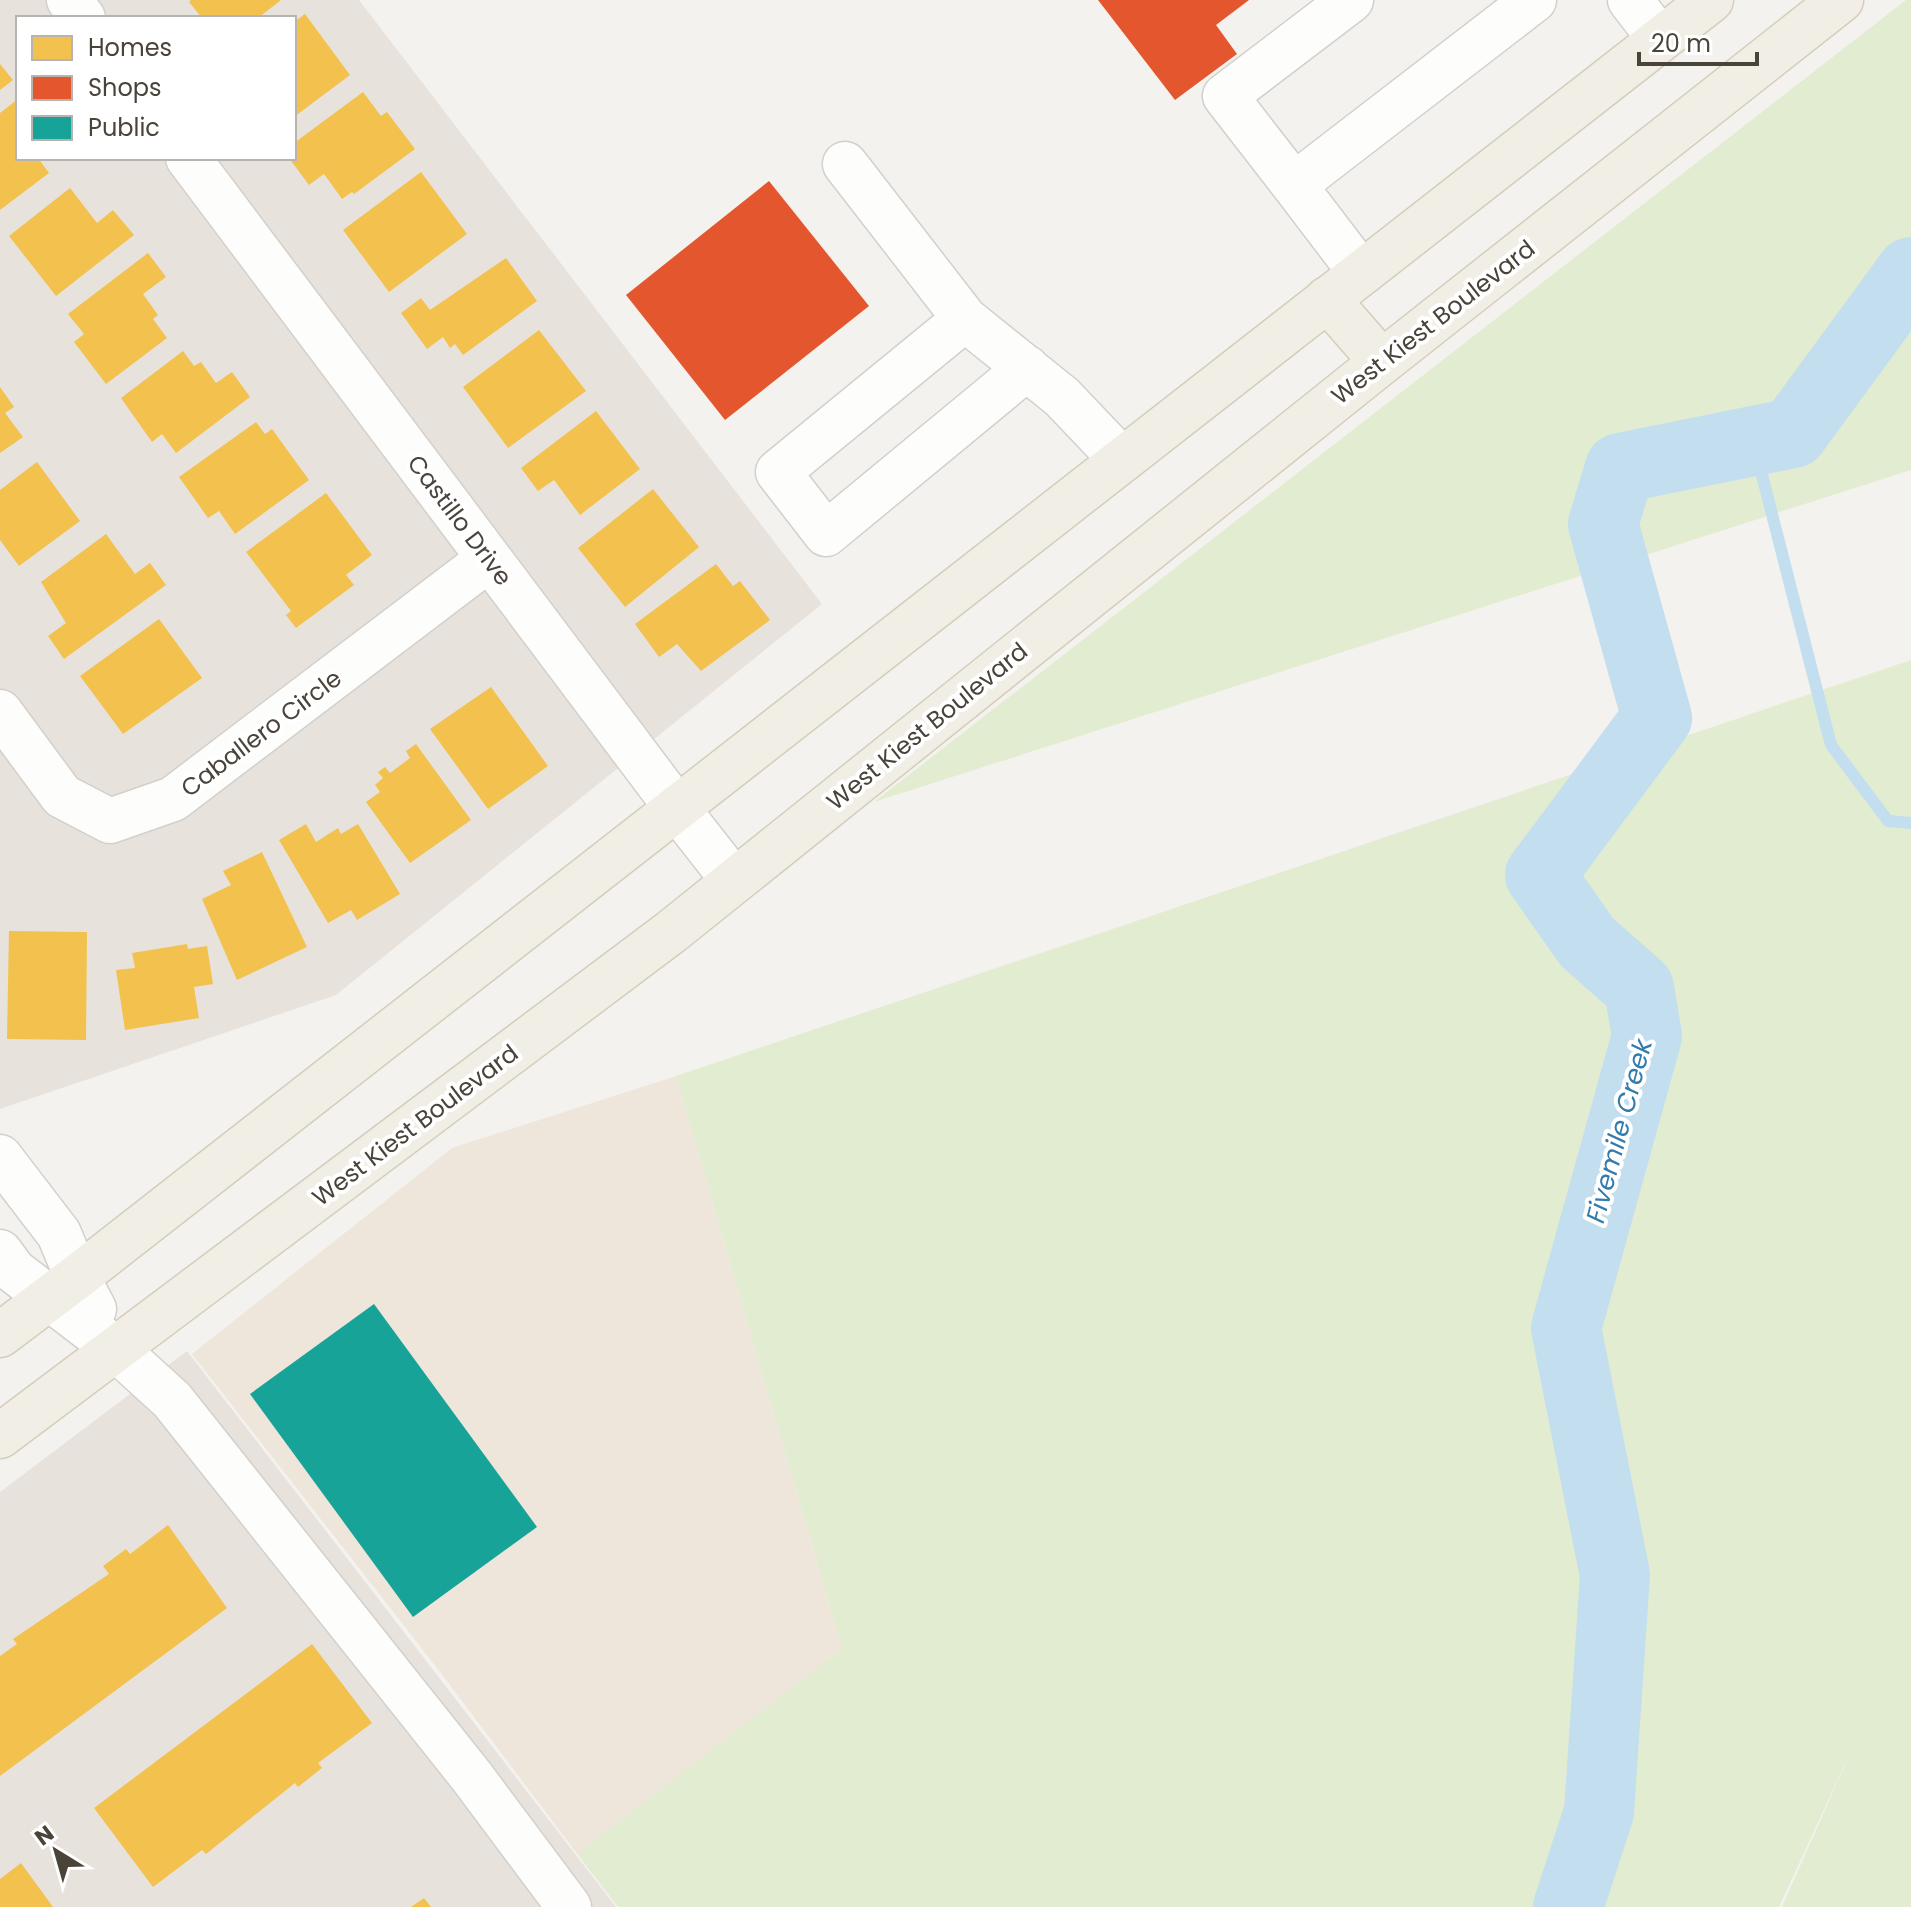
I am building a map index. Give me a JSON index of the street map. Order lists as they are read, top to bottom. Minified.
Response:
{"streets":{"main road":["West Kiest Boulevard"],"street":["Castillo Drive","Caballero Circle"]},"crossings":[["West Kiest Boulevard","Castillo Drive"],["Castillo Drive","Caballero Circle"]],"water":["Fivemile Creek"],"legend":["Homes","Shops","Public"],"scale_bar":"20 m","north":"top left"}
